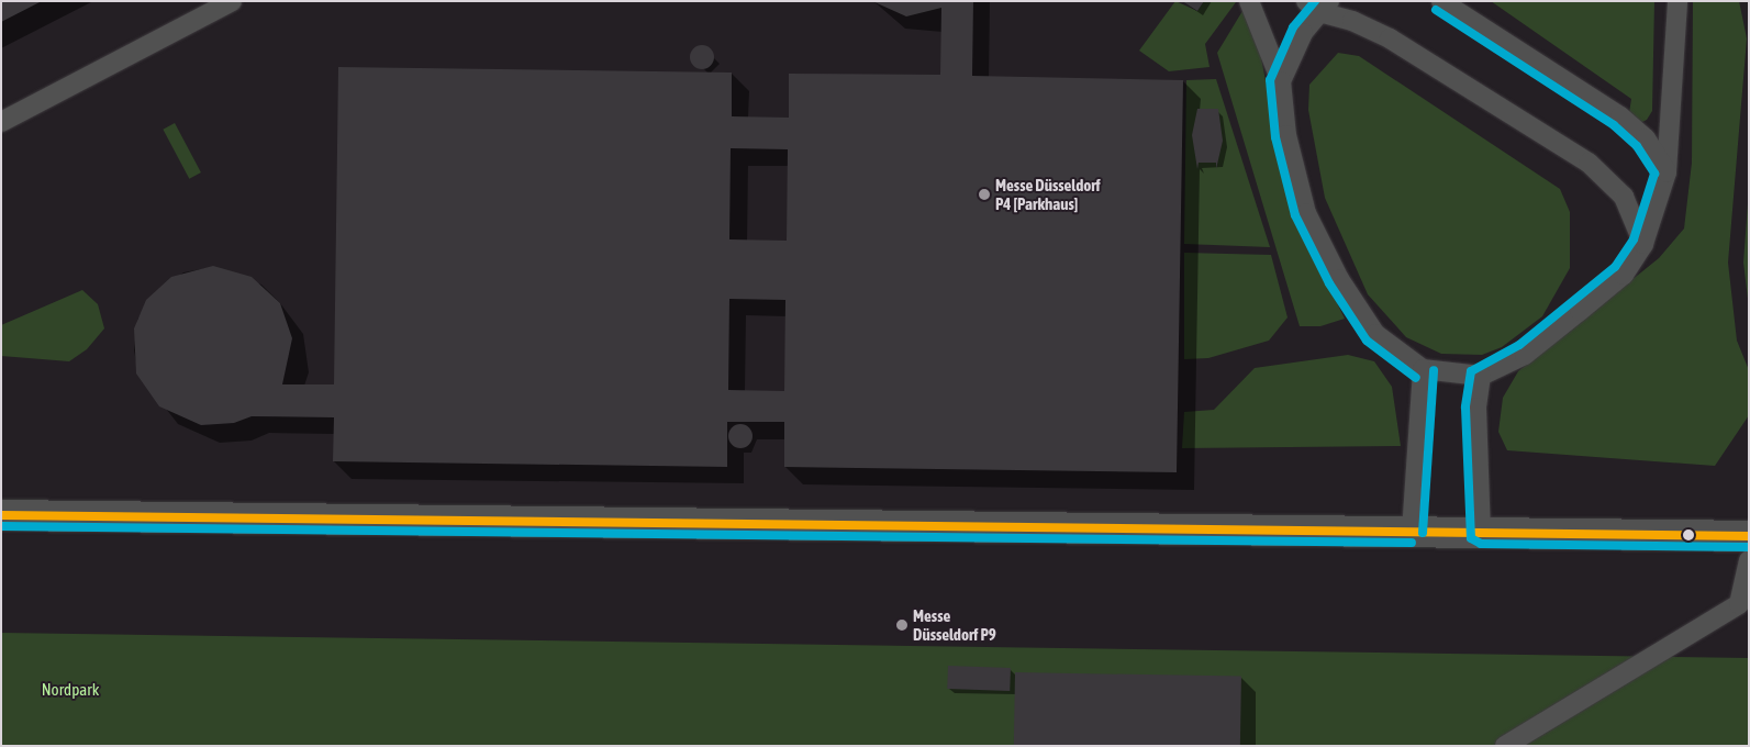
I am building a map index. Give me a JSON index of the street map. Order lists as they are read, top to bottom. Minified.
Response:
{"parks":["Nordpark"],"places":["Messe Düsseldorf P4 [Parkhaus]","Messe Düsseldorf P9"]}
